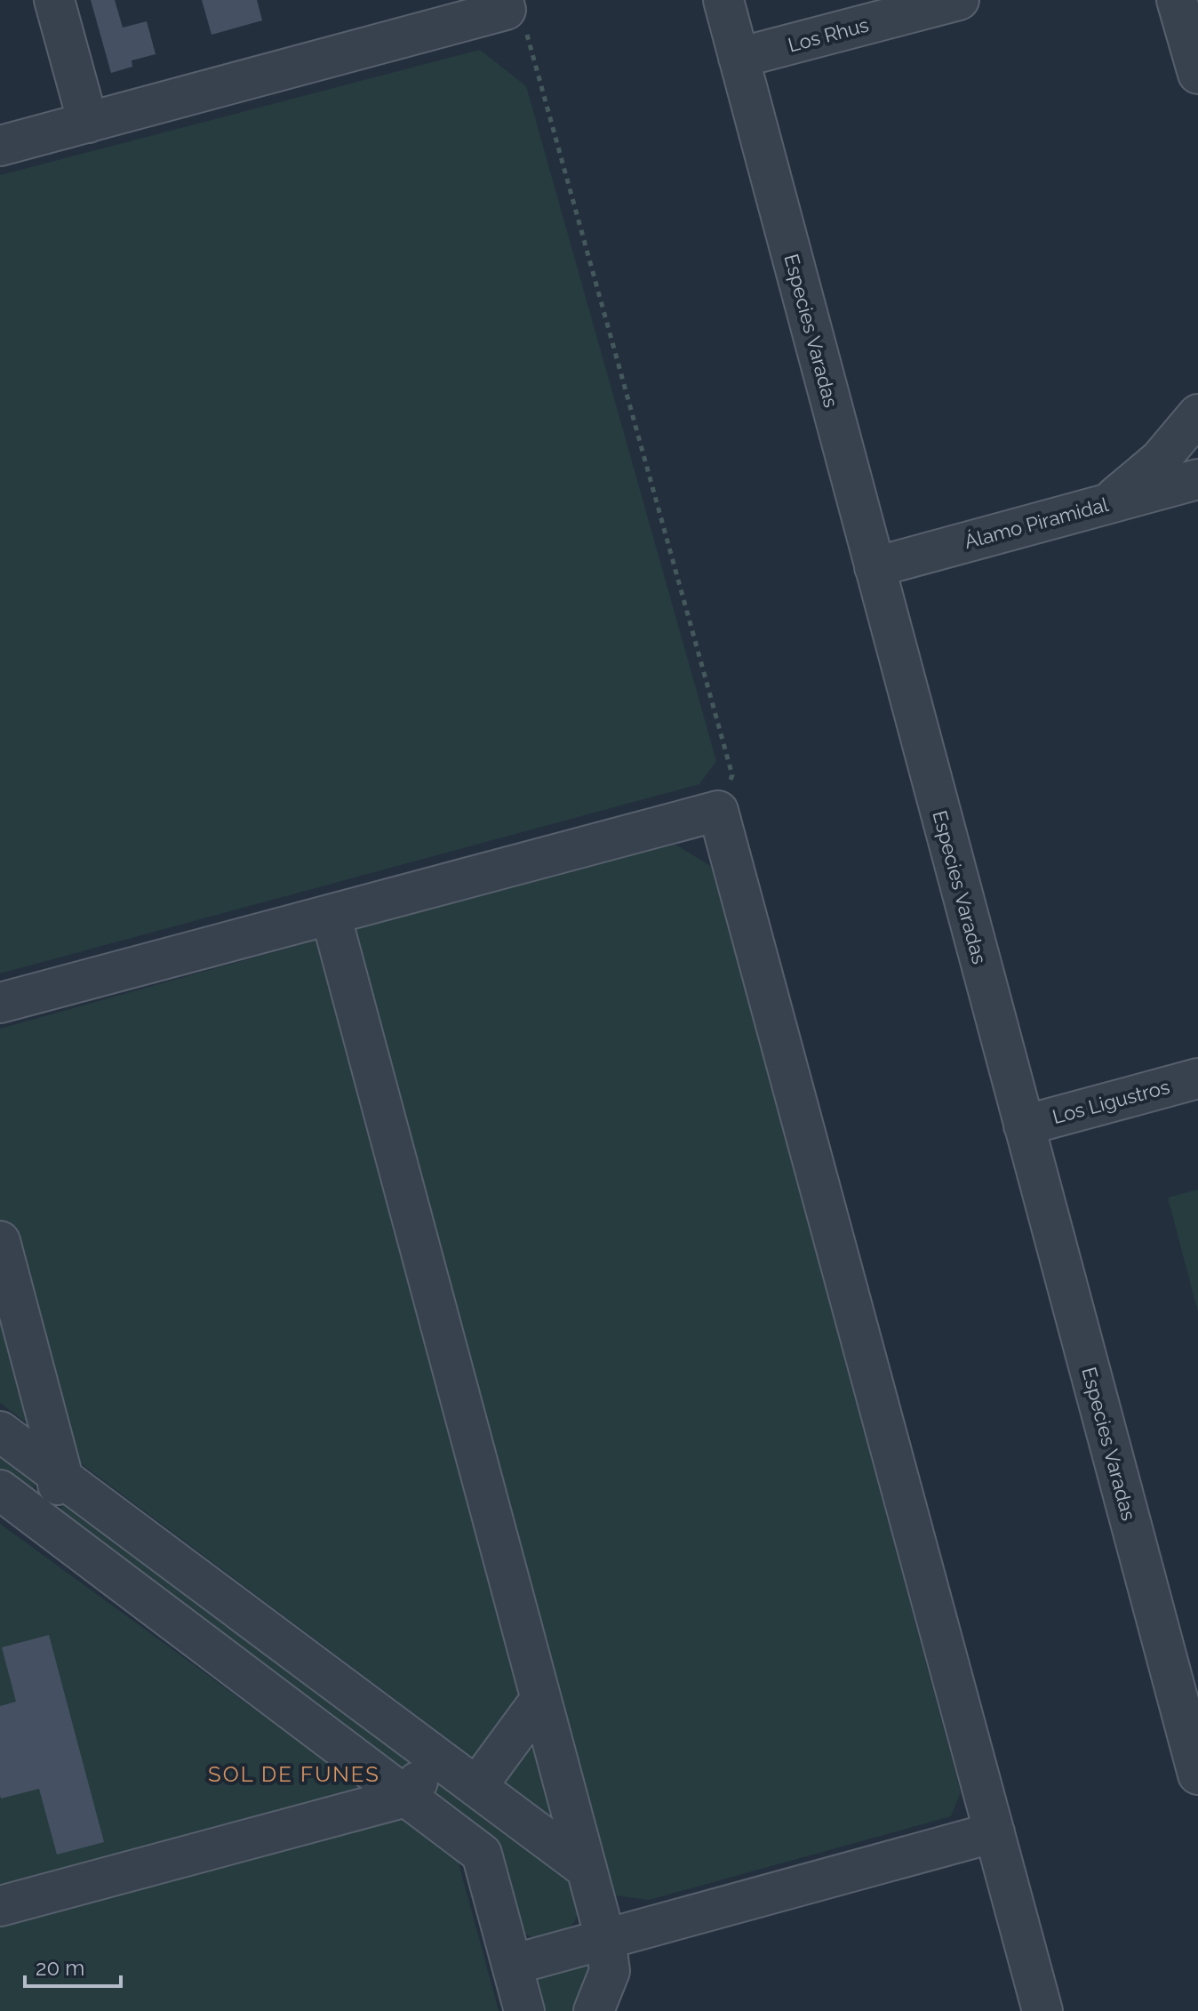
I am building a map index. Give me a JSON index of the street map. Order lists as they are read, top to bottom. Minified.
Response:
{"streets":{"street":["Los Rhus","Especies Varadas","Álamo Piramidal","Los Ligustros"]},"crossings":[["Los Rhus","Especies Varadas"],["Especies Varadas","Álamo Piramidal"],["Especies Varadas","Los Ligustros"]],"districts":["SOL DE FUNES"],"scale_bar":"20 m"}
